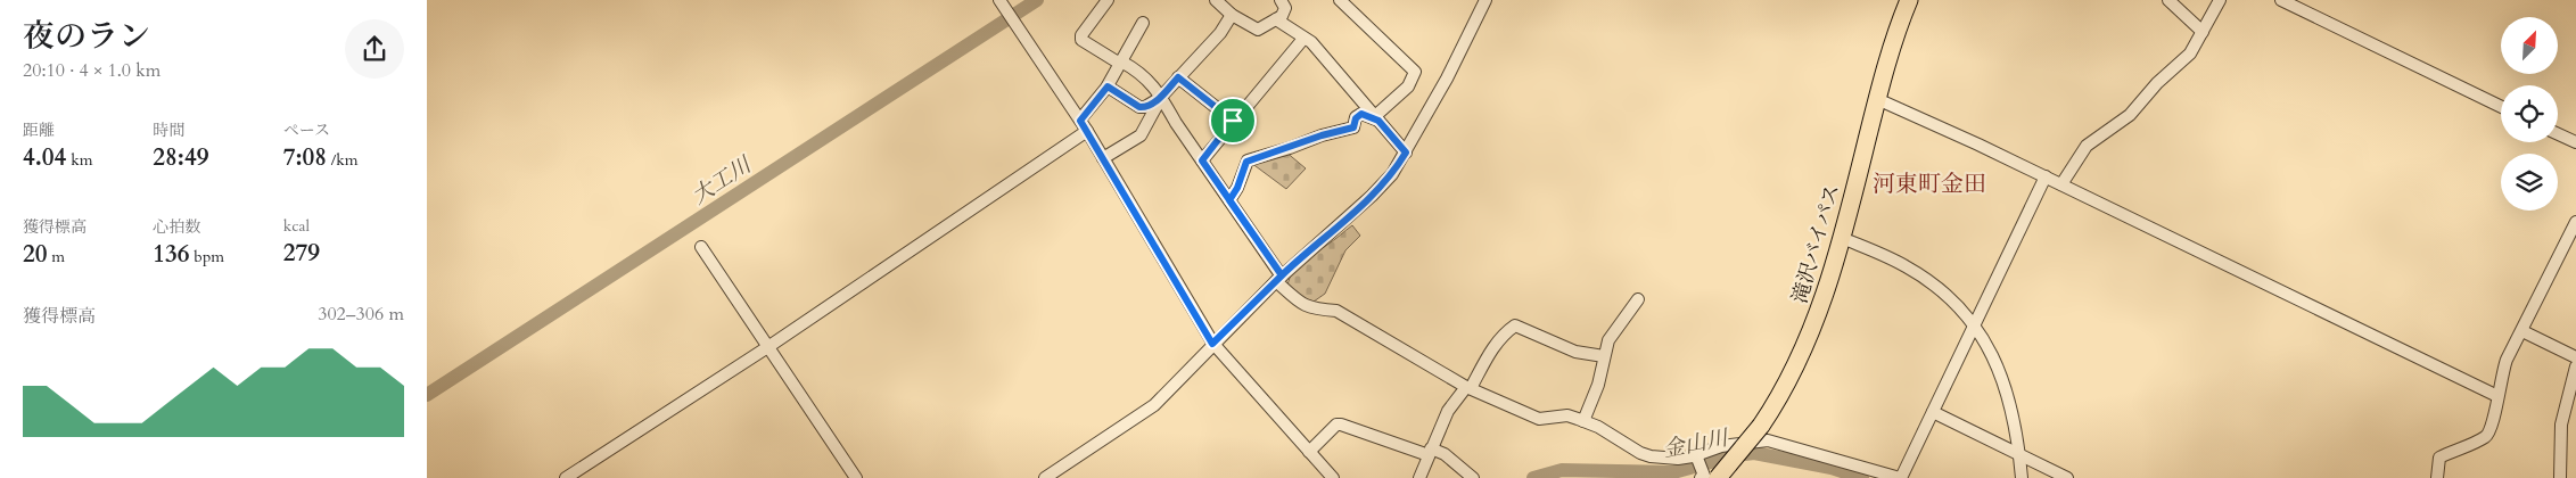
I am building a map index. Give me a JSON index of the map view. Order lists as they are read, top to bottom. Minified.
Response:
{"streets":{"highway":["滝沢バイパス"]},"districts":["河東町金田"],"water":["大工川","金山川"],"north":"top right","page":{"heading":["夜のラン","20:10 · 4 × 1.0 km"],"stats":[["距離","4.04 km"],["時間","28:49"],["ペース","7:08 /km"],["獲得標高","20 m"],["心拍数","136 bpm"],["kcal","279"]],"chart":["獲得標高","302–306 m"]}}
